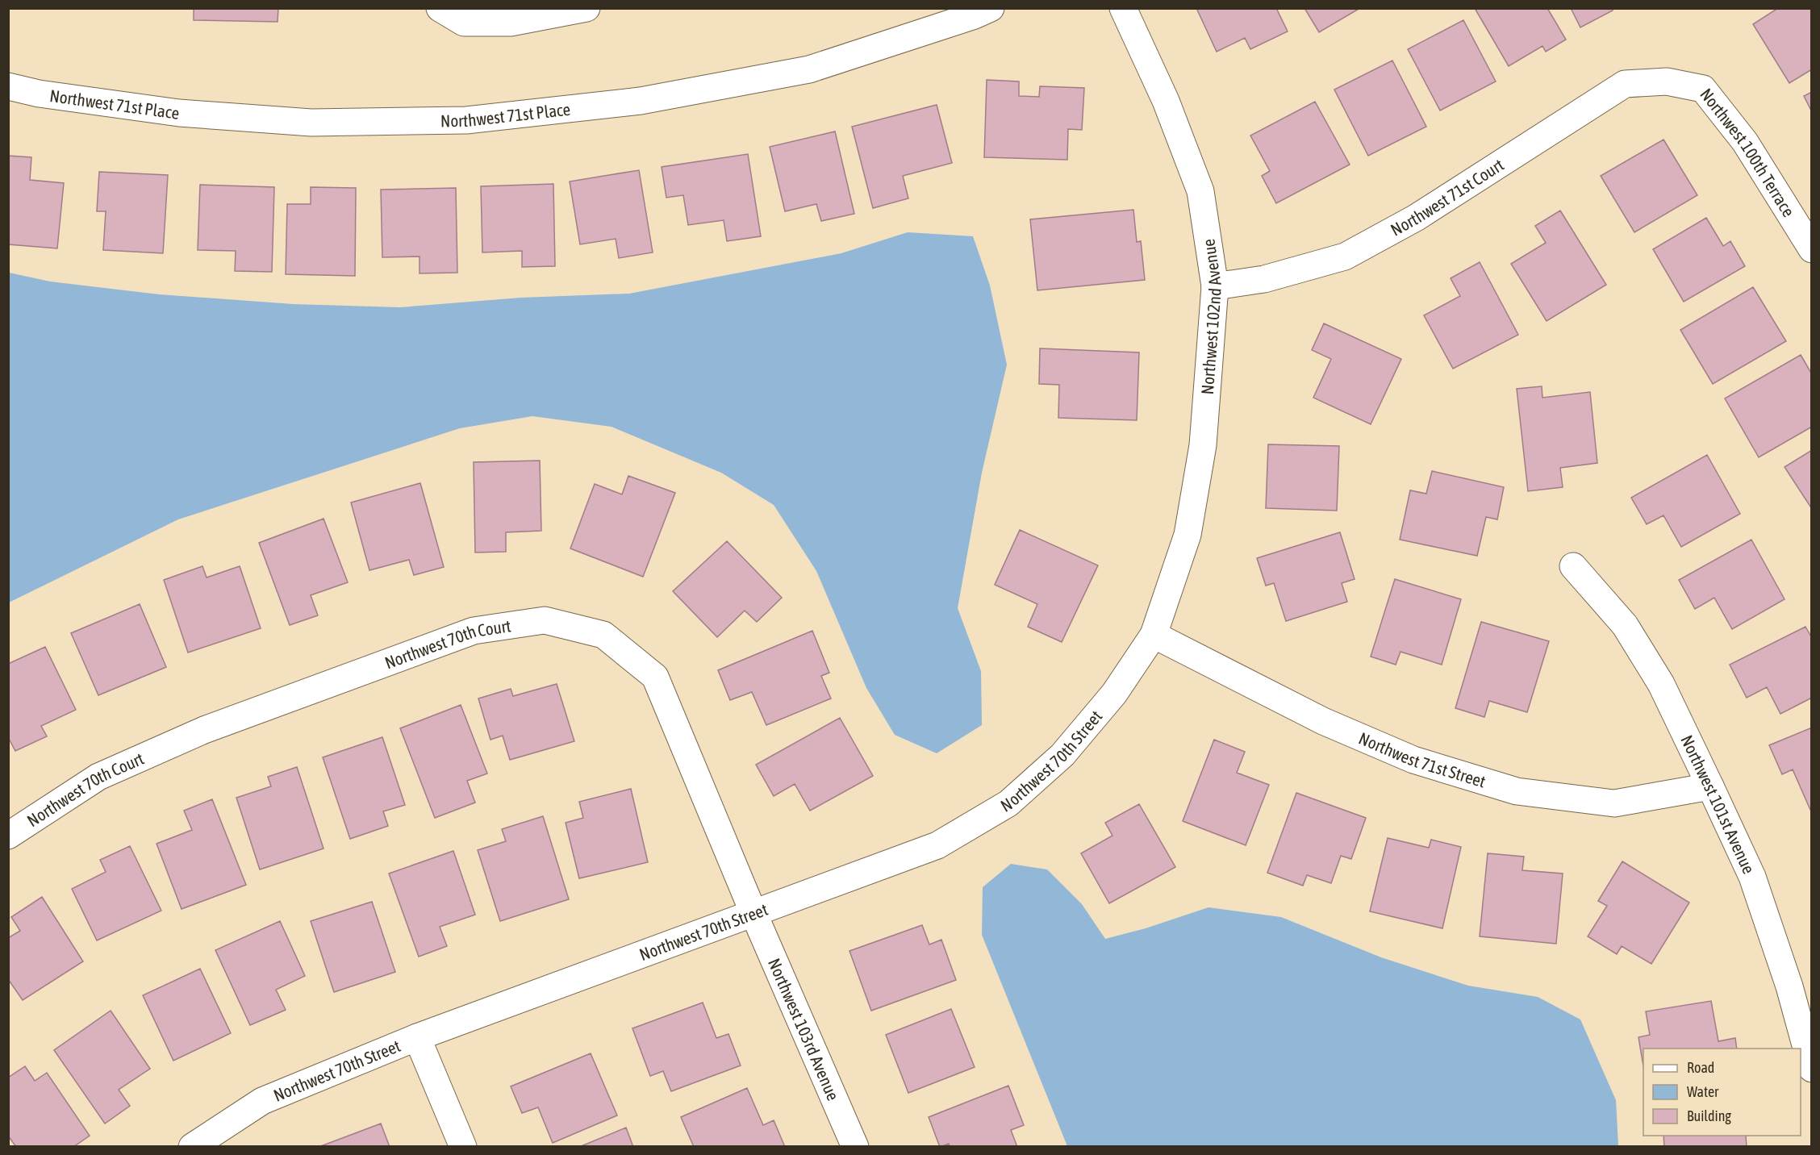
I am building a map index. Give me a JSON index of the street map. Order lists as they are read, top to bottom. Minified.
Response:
{"streets":{"street":["Northwest 71st Place","Northwest 100th Terrace","Northwest 71st Court","Northwest 102nd Avenue","Northwest 70th Court","Northwest 71st Street","Northwest 70th Street","Northwest 101st Avenue","Northwest 103rd Avenue"]},"crossings":[["Northwest 100th Terrace","Northwest 71st Court"],["Northwest 71st Court","Northwest 102nd Avenue"],["Northwest 102nd Avenue","Northwest 71st Street"],["Northwest 102nd Avenue","Northwest 70th Street"],["Northwest 70th Court","Northwest 70th Street"],["Northwest 70th Court","Northwest 103rd Avenue"],["Northwest 71st Street","Northwest 70th Street"],["Northwest 71st Street","Northwest 101st Avenue"],["Northwest 70th Street","Northwest 103rd Avenue"]],"legend":["Road","Water","Building"]}
